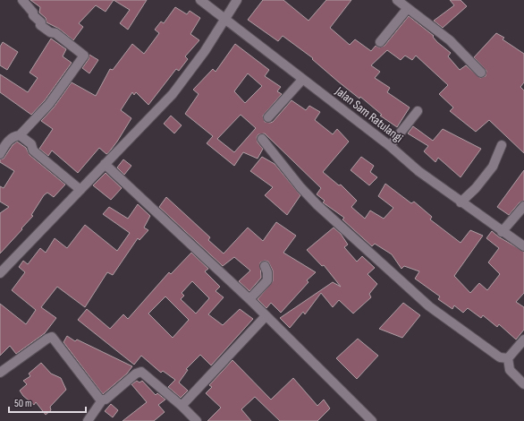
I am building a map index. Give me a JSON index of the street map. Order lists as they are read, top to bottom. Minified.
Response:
{"streets":{"street":["Jalan Sam Ratulangi"]},"scale_bar":"50 m"}
